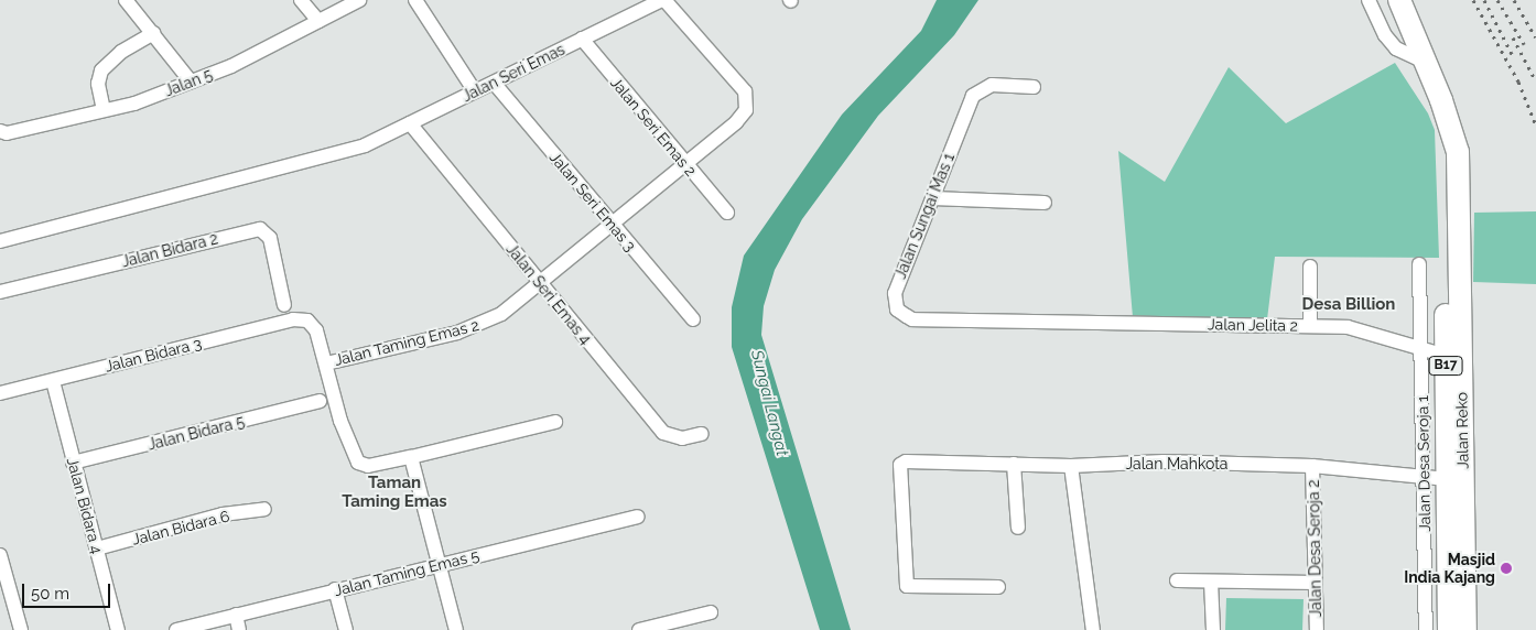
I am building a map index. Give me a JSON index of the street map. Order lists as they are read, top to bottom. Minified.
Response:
{"streets":{"main road":["B17","Jalan Reko"],"street":["Jalan Seri Emas","Jalan 5","Jalan Seri Emas 2","Jalan Seri Emas 3","Jalan Sungai Mas 1","Jalan Bidara 2","Jalan Seri Emas 4","Jalan Jelita 2","Jalan Taming Emas 2","Jalan Bidara 3","Jalan Bidara 5","Jalan Mahkota","Jalan Desa Seroja 1","Jalan Bidara 4","Jalan Bidara 6","Jalan Desa Seroja 2","Jalan Taming Emas 5"]},"crossings":[["Jalan Seri Emas","Jalan Seri Emas 2"],["Jalan Seri Emas","Jalan Seri Emas 3"],["Jalan Seri Emas","Jalan Seri Emas 4"],["Jalan Seri Emas","Jalan Taming Emas 2"],["Jalan Seri Emas 2","Jalan Taming Emas 2"],["Jalan Seri Emas 3","Jalan Taming Emas 2"],["Jalan Sungai Mas 1","Jalan Jelita 2"],["Jalan Seri Emas 4","Jalan Taming Emas 2"],["Jalan Jelita 2","Jalan Reko"],["Jalan Jelita 2","Jalan Desa Seroja 1"],["Jalan Taming Emas 2","Jalan Bidara 3"],["Jalan Bidara 3","Jalan Bidara 4"],["Jalan Reko","Jalan Mahkota"],["Jalan Bidara 5","Jalan Bidara 4"],["Jalan Mahkota","Jalan Desa Seroja 1"],["Jalan Mahkota","Jalan Desa Seroja 2"],["Jalan Bidara 4","Jalan Bidara 6"]],"districts":["Desa Billion","Taman Taming Emas"],"water":["Sungai Langat"],"places":["Masjid India Kajang"],"scale_bar":"50 m"}
